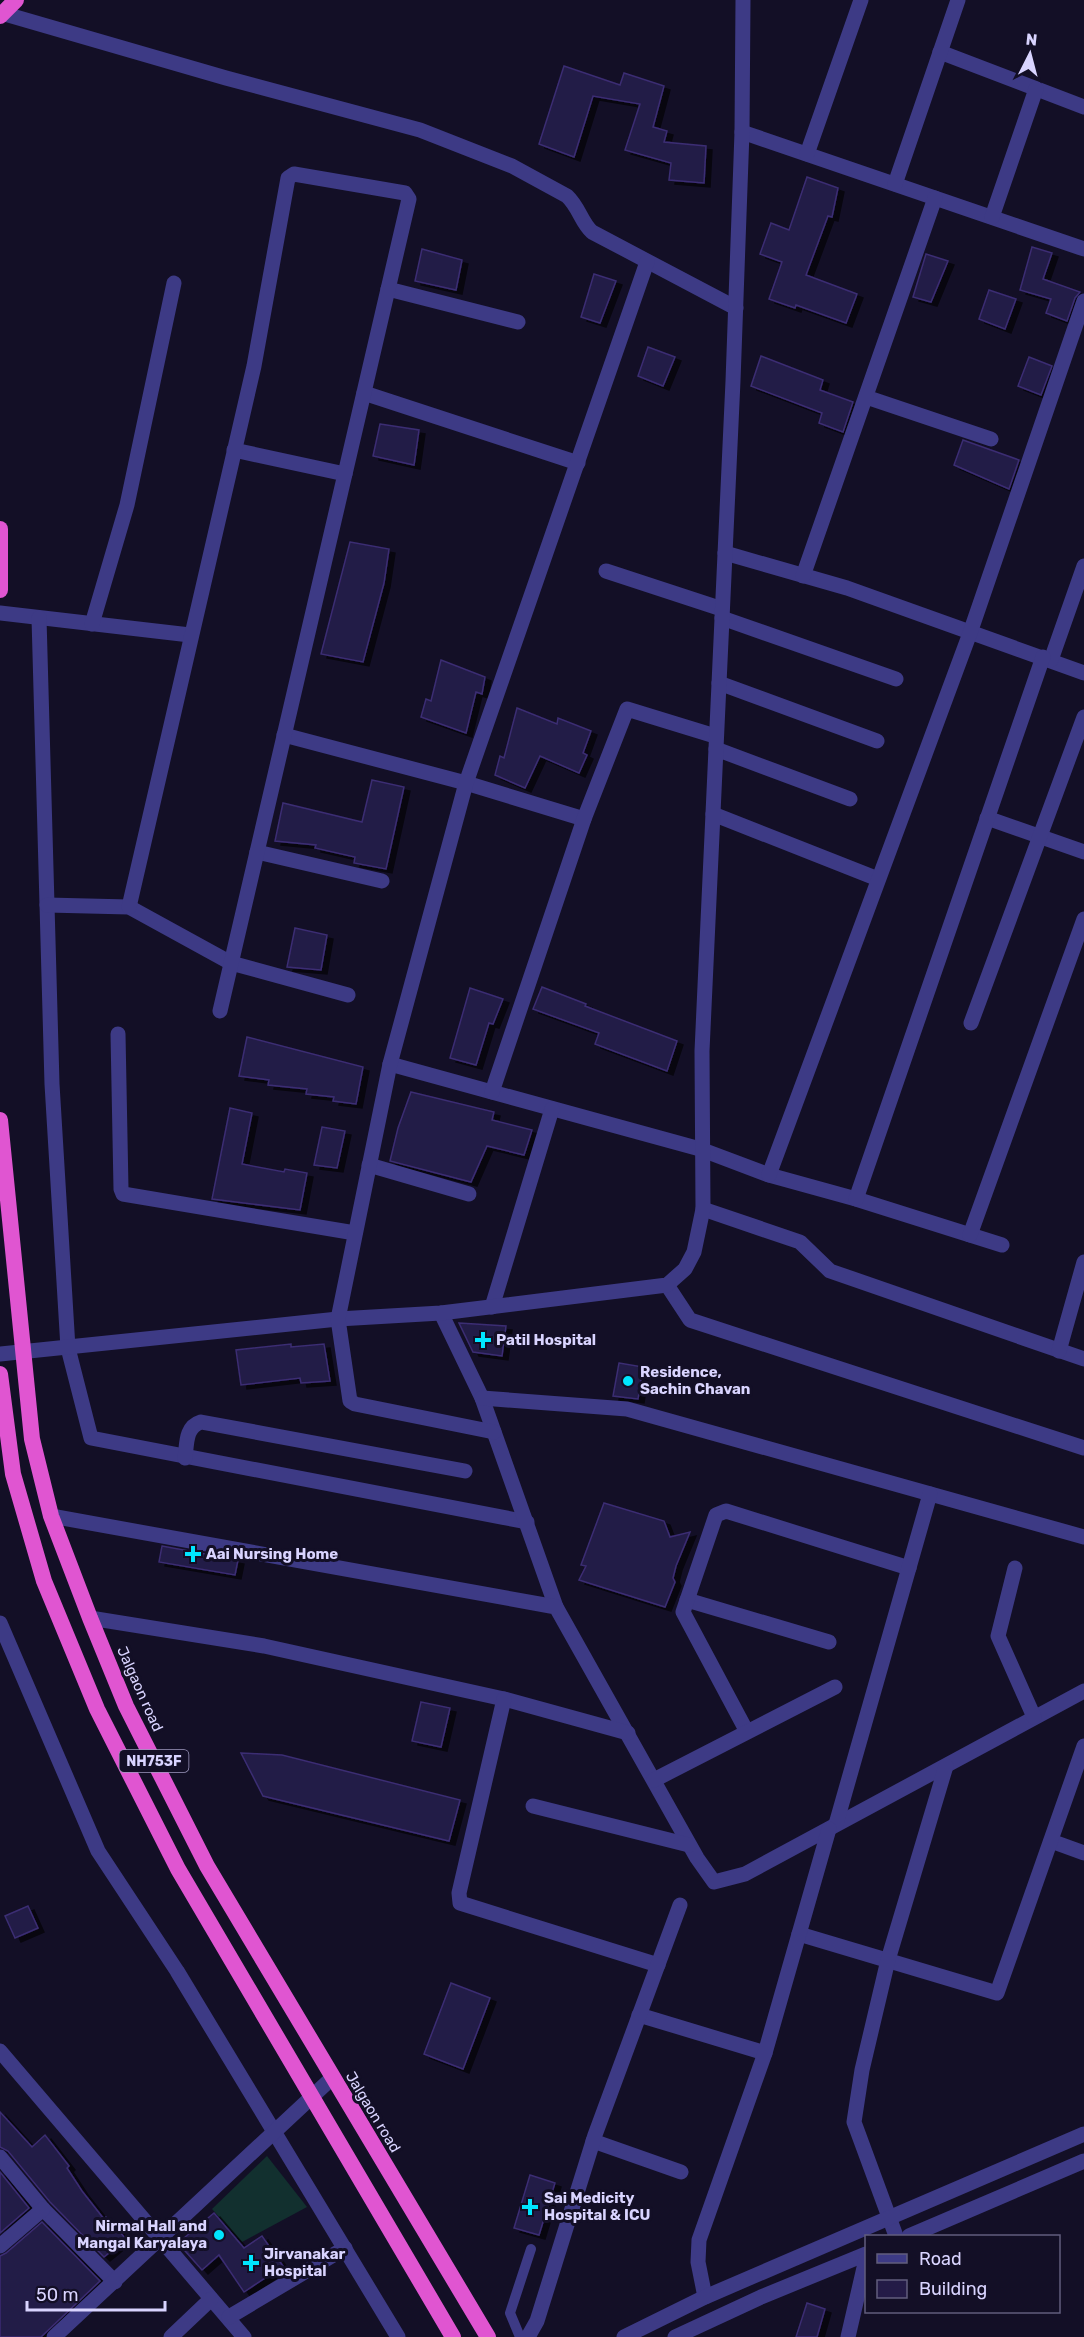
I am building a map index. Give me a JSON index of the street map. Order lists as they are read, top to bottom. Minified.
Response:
{"streets":{"highway":["Jalgaon road","NH753F"]},"places":{"health":["Patil Hospital","Aai Nursing Home","Sai Medicity Hospital & ICU","Jirvanakar Hospital"],"other":["Residence, Sachin Chavan","Nirmal Hall and Mangal Karyalaya"]},"legend":["Road","Building"],"scale_bar":"50 m","north":"top"}
